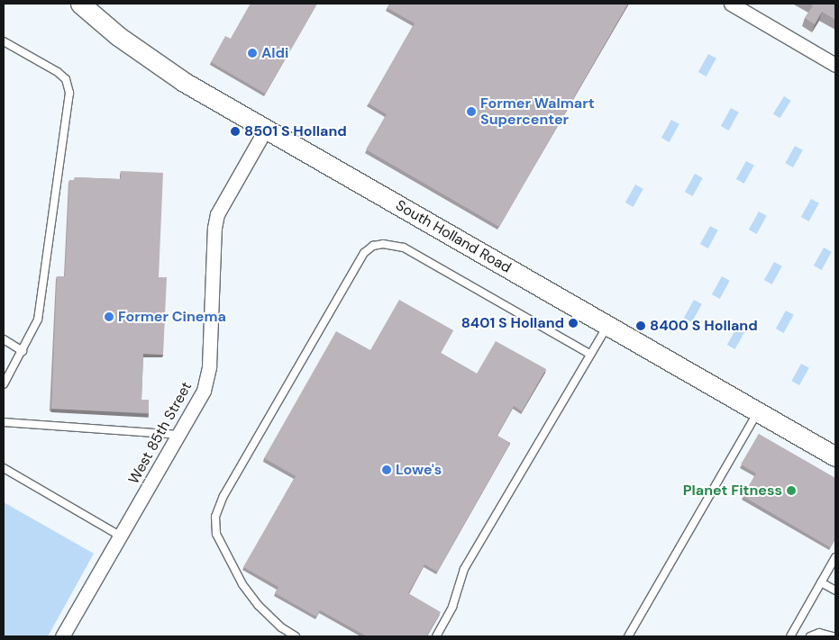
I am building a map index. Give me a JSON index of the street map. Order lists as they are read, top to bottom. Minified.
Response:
{"streets":{"main road":["South Holland Road"],"street":["West 85th Street"]},"crossings":[["South Holland Road","West 85th Street"]],"places":["Aldi","Former Walmart Supercenter","8501 S Holland","Former Cinema","8401 S Holland","8400 S Holland","Lowe's","Planet Fitness"]}
